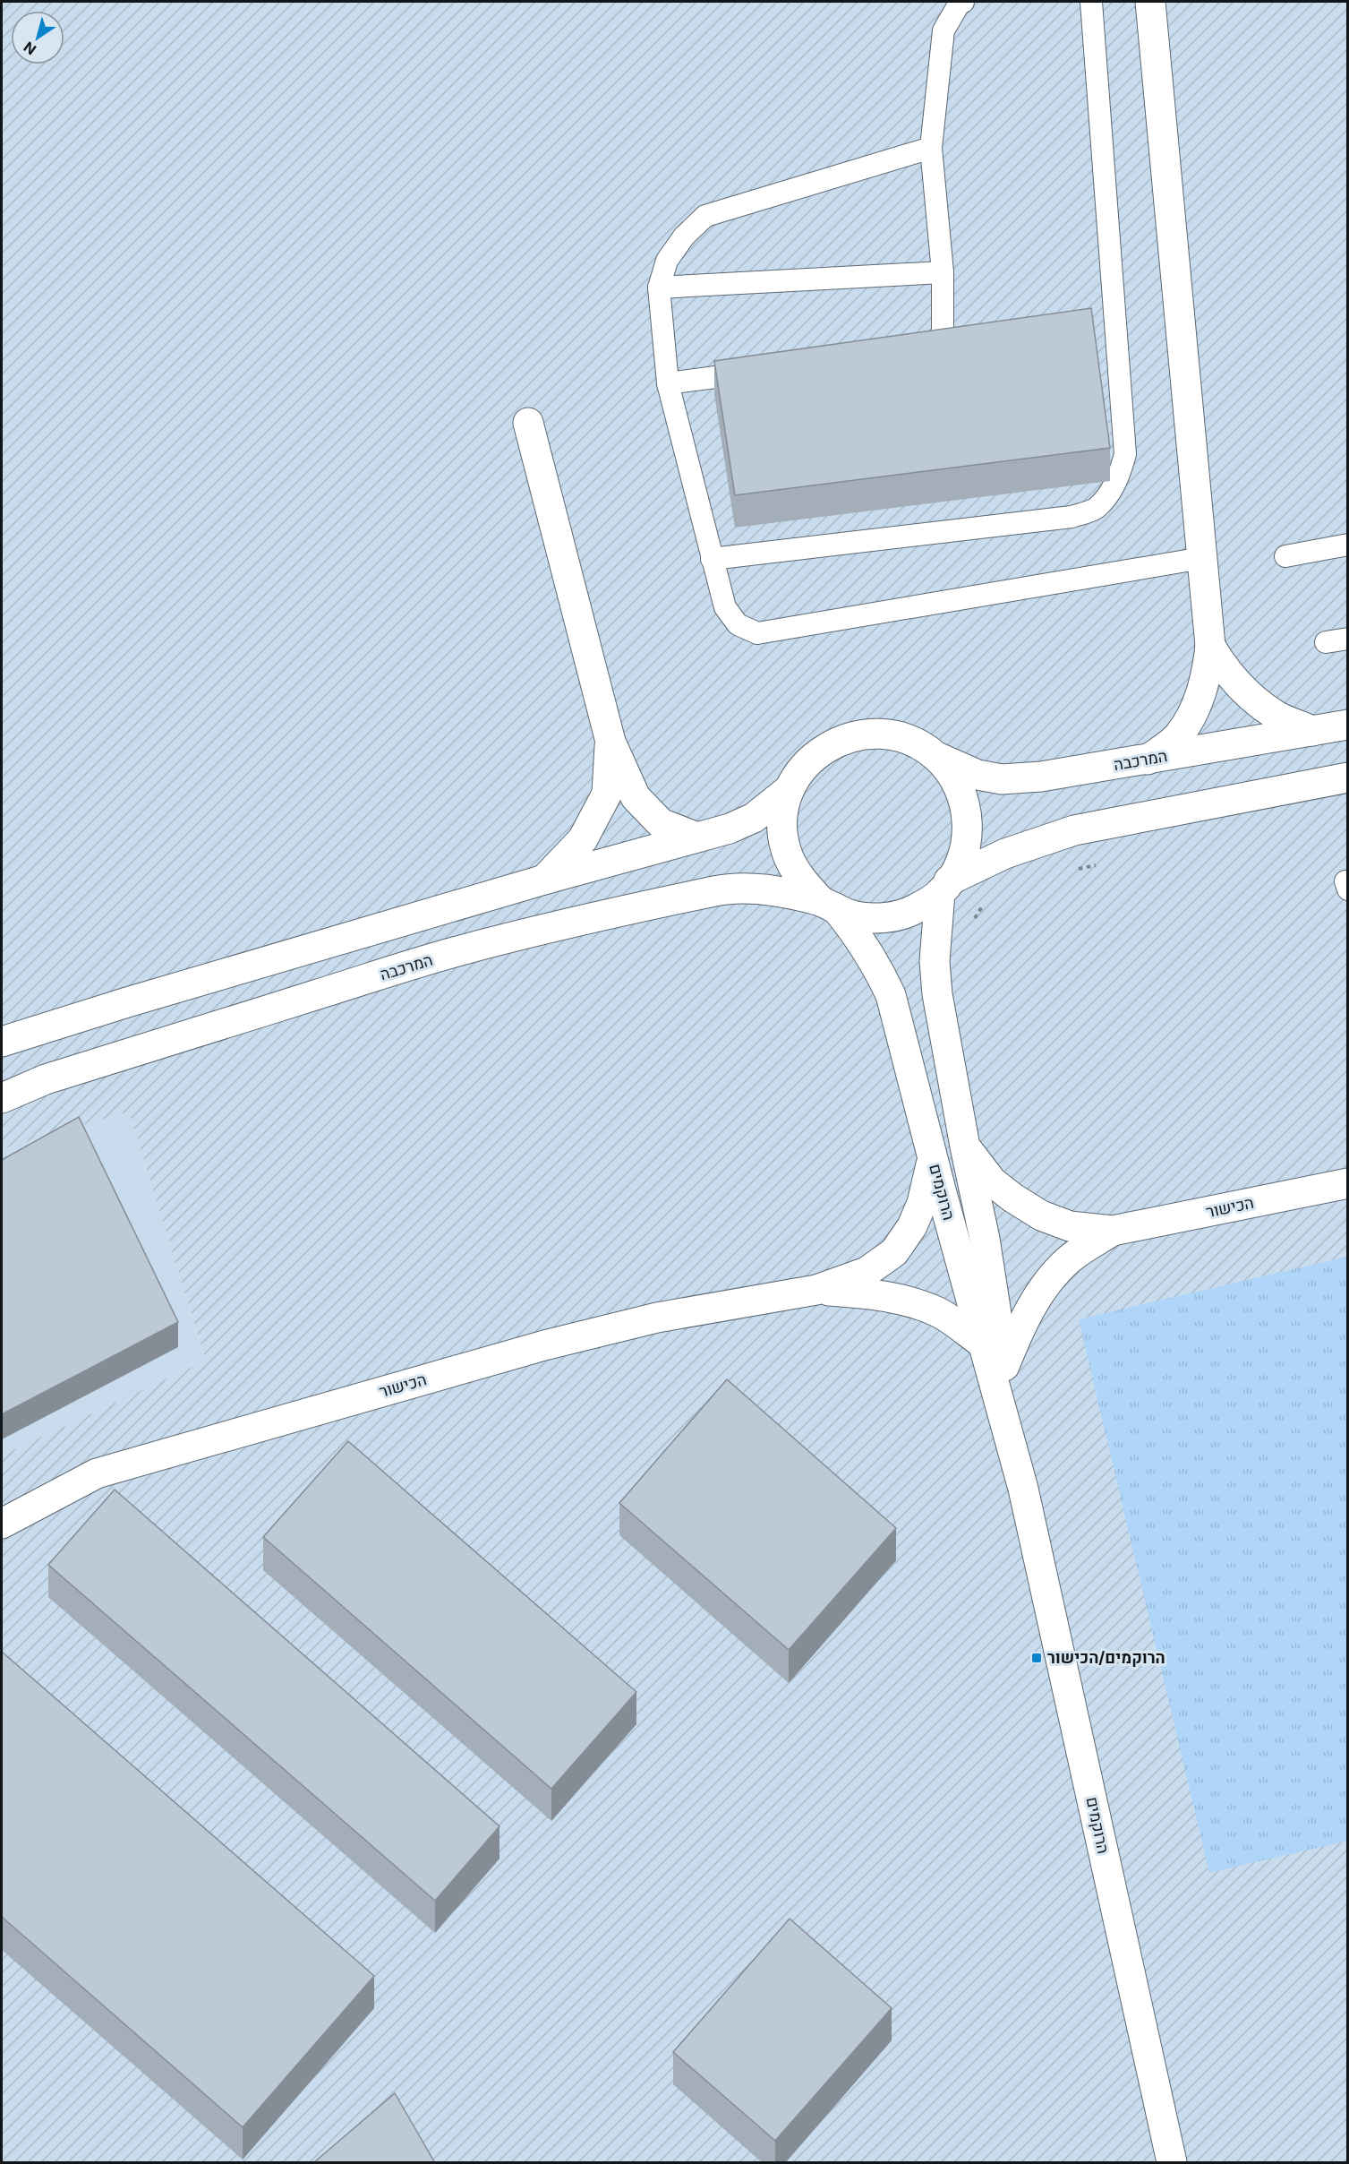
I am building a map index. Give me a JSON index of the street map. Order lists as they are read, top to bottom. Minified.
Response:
{"streets":{"street":["המרכבה","הרוקמים","הכישור"]},"crossings":[["המרכבה","הרוקמים"],["הרוקמים","הכישור"]],"places":{"transit":["הרוקמים/הכישור"]},"north":"bottom left"}
